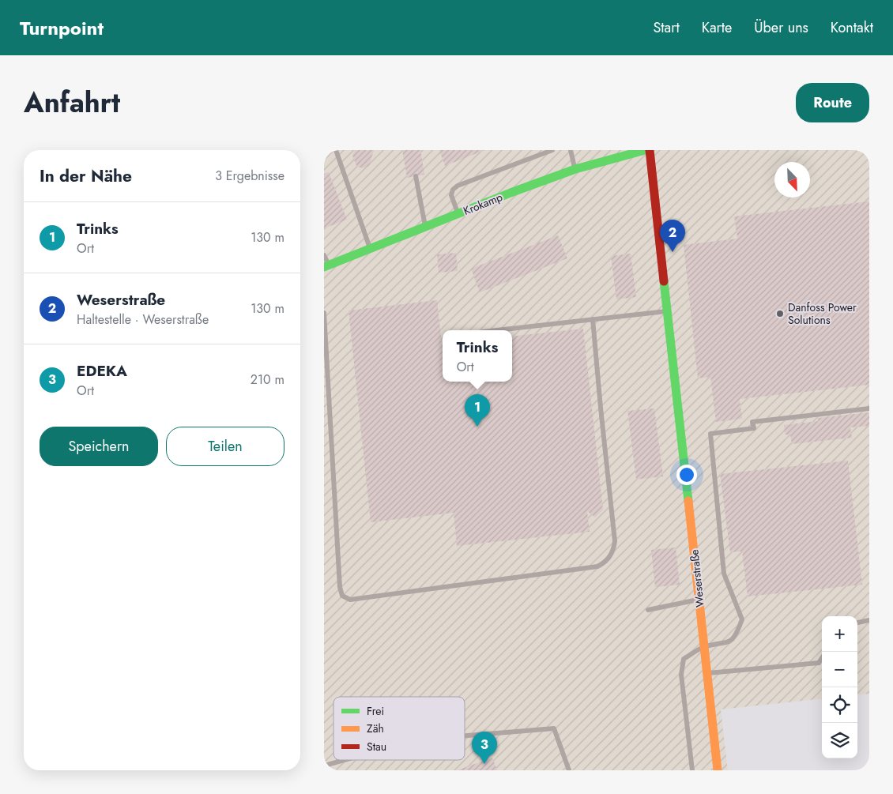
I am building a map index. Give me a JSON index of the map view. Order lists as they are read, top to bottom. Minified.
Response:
{"streets":{"street":["Krokamp","Weserstraße"]},"places":["Danfoss Power Solutions"],"legend":["Frei","Zäh","Stau"],"north":"bottom right","page":{"header":"Turnpoint","nav":["Start","Karte","Über uns","Kontakt"],"title":"Anfahrt","buttons":["Route",["Speichern","Teilen"]],"heading":["In der Nähe","3 Ergebnisse"],"list":[{"mark":"1","name":"Trinks","note":"Ort","value":"130 m"},{"mark":"2","name":"Weserstraße","note":"Haltestelle · Weserstraße","value":"130 m"},{"mark":"3","name":"EDEKA","note":"Ort","value":"210 m"}],"pins":["2","1","3"],"popup":["Trinks","Ort"],"map_buttons":["+","−"]}}
